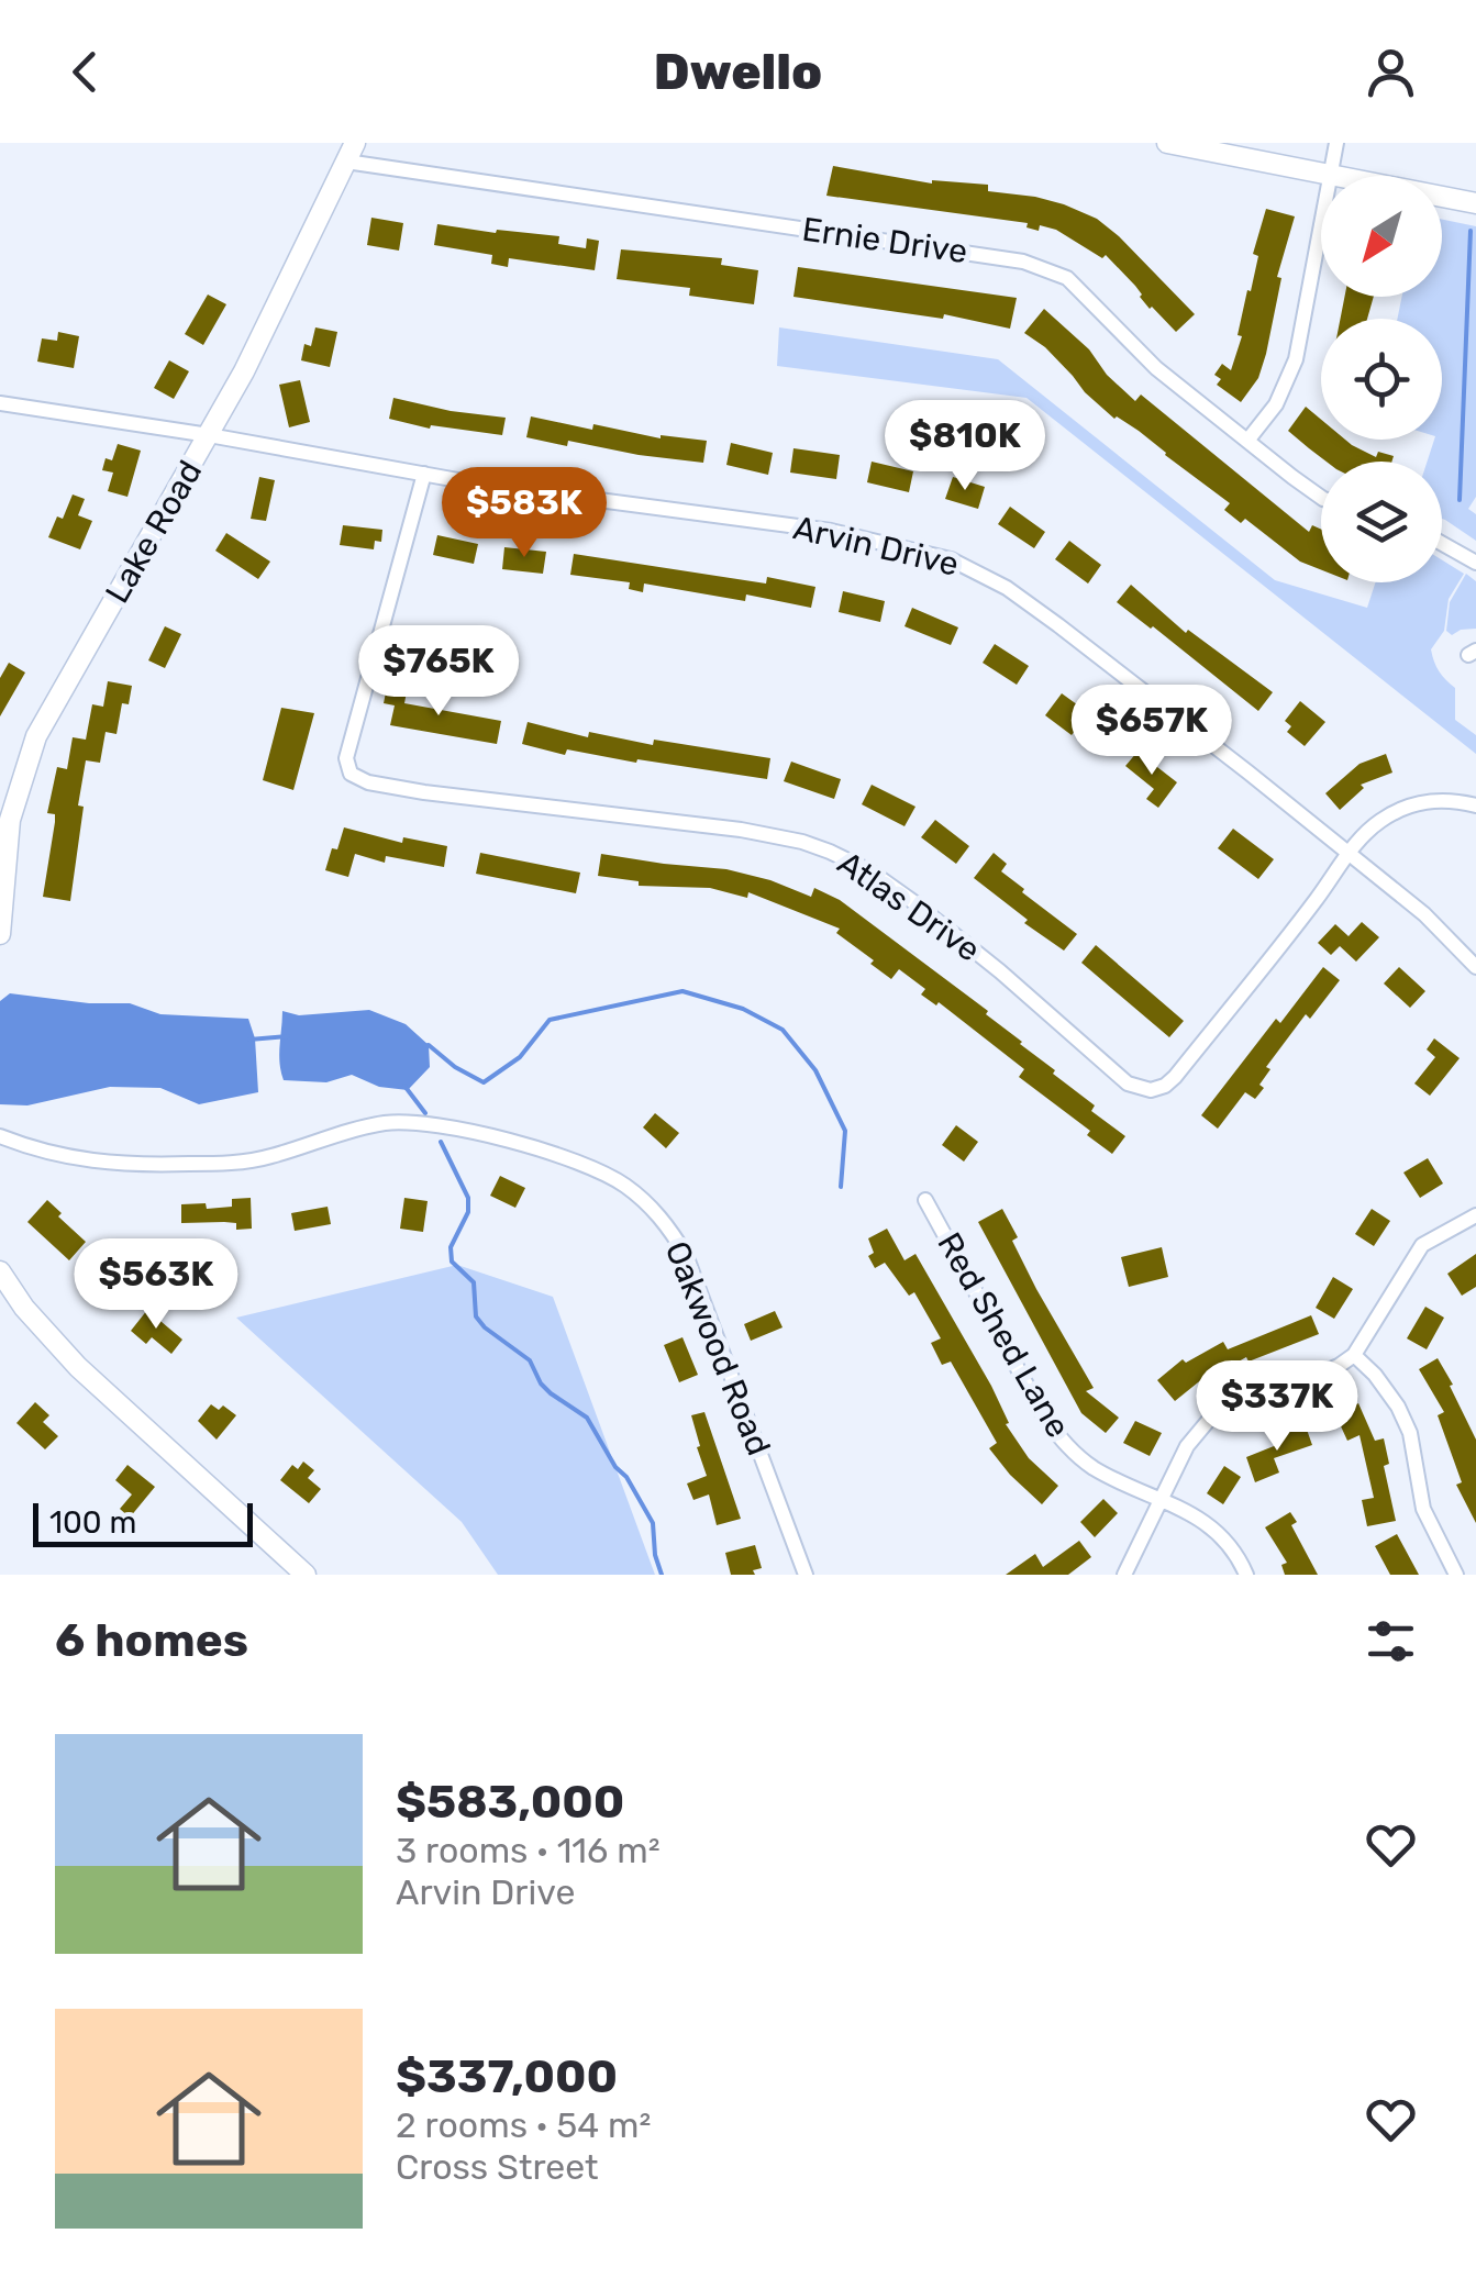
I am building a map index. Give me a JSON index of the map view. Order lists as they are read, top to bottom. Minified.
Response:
{"streets":{"street":["Ernie Drive","Lake Road","Arvin Drive","Atlas Drive","Red Shed Lane","Oakwood Road"]},"crossings":[["Ernie Drive","Lake Road"],["Lake Road","Arvin Drive"],["Arvin Drive","Atlas Drive"]],"scale_bar":"100 m","north":"bottom left","page":{"header":"Dwello","price":["$810K","$583K","$765K","$657K","$563K","$337K"],"scale":"100 m","heading":"6 homes","list":[{"name":"$583,000","note":"3 rooms · 116 m² · Arvin Drive"},{"name":"$337,000","note":"2 rooms · 54 m² · Cross Street"}]}}
